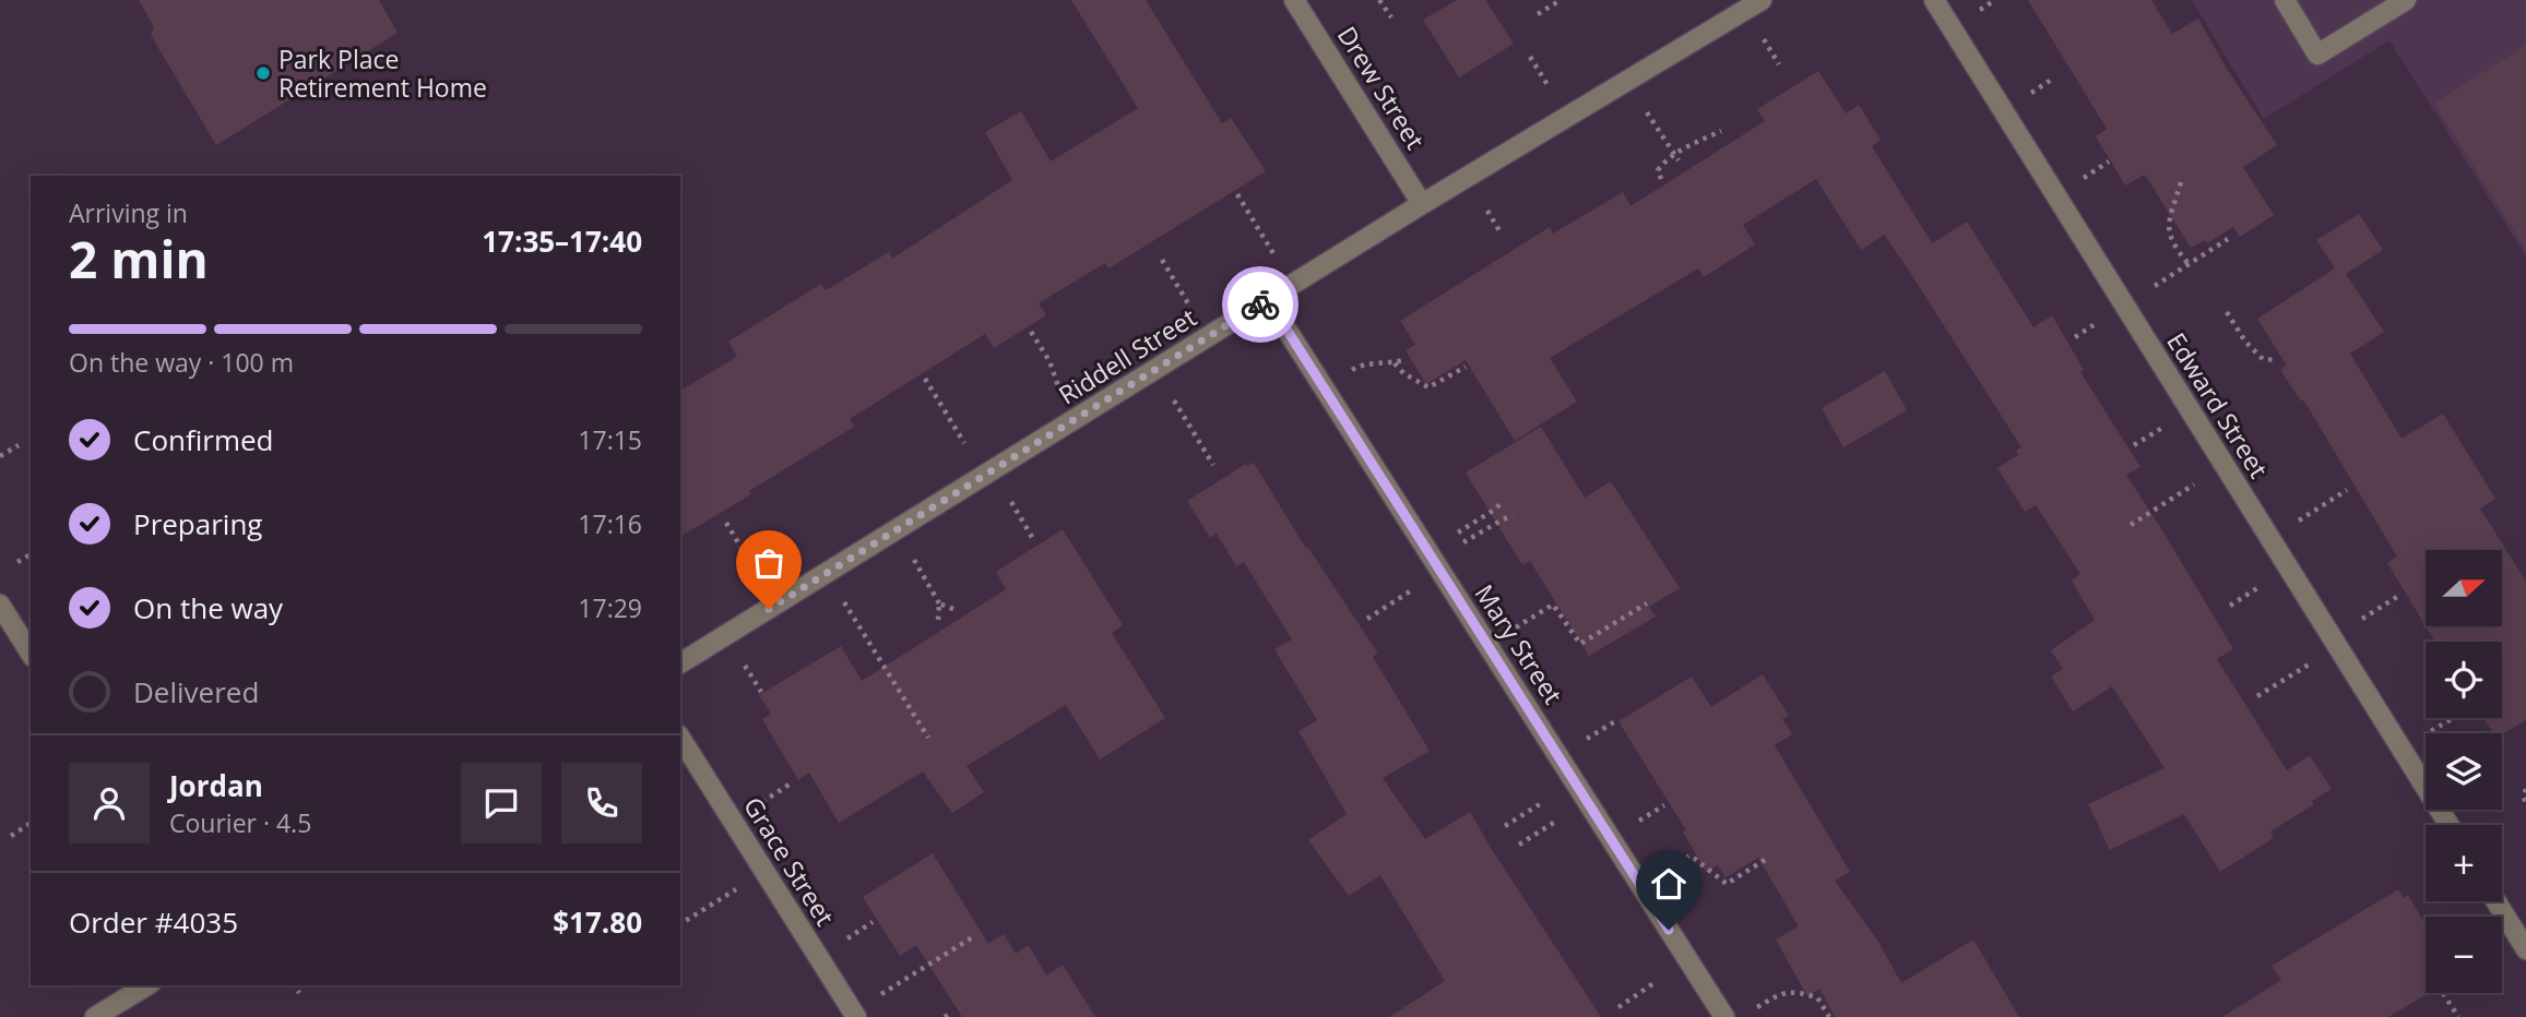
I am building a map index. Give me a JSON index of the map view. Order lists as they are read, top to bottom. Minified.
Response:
{"streets":{"street":["Drew Street","Riddell Street","Edward Street","Mary Street","Grace Street"]},"crossings":[["Drew Street","Riddell Street"],["Riddell Street","Mary Street"]],"places":["Park Place Retirement Home"],"north":"right","page":{"heading":["2 min","Arriving in","17:35–17:40"],"panel":["Jordan","Courier · 4.5","Order #4035","$17.80"],"bar":"On the way · 100 m","list":[["Confirmed","17:15"],["Preparing","17:16"],["On the way","17:29"],"Delivered"],"map_buttons":["+","−"]}}
